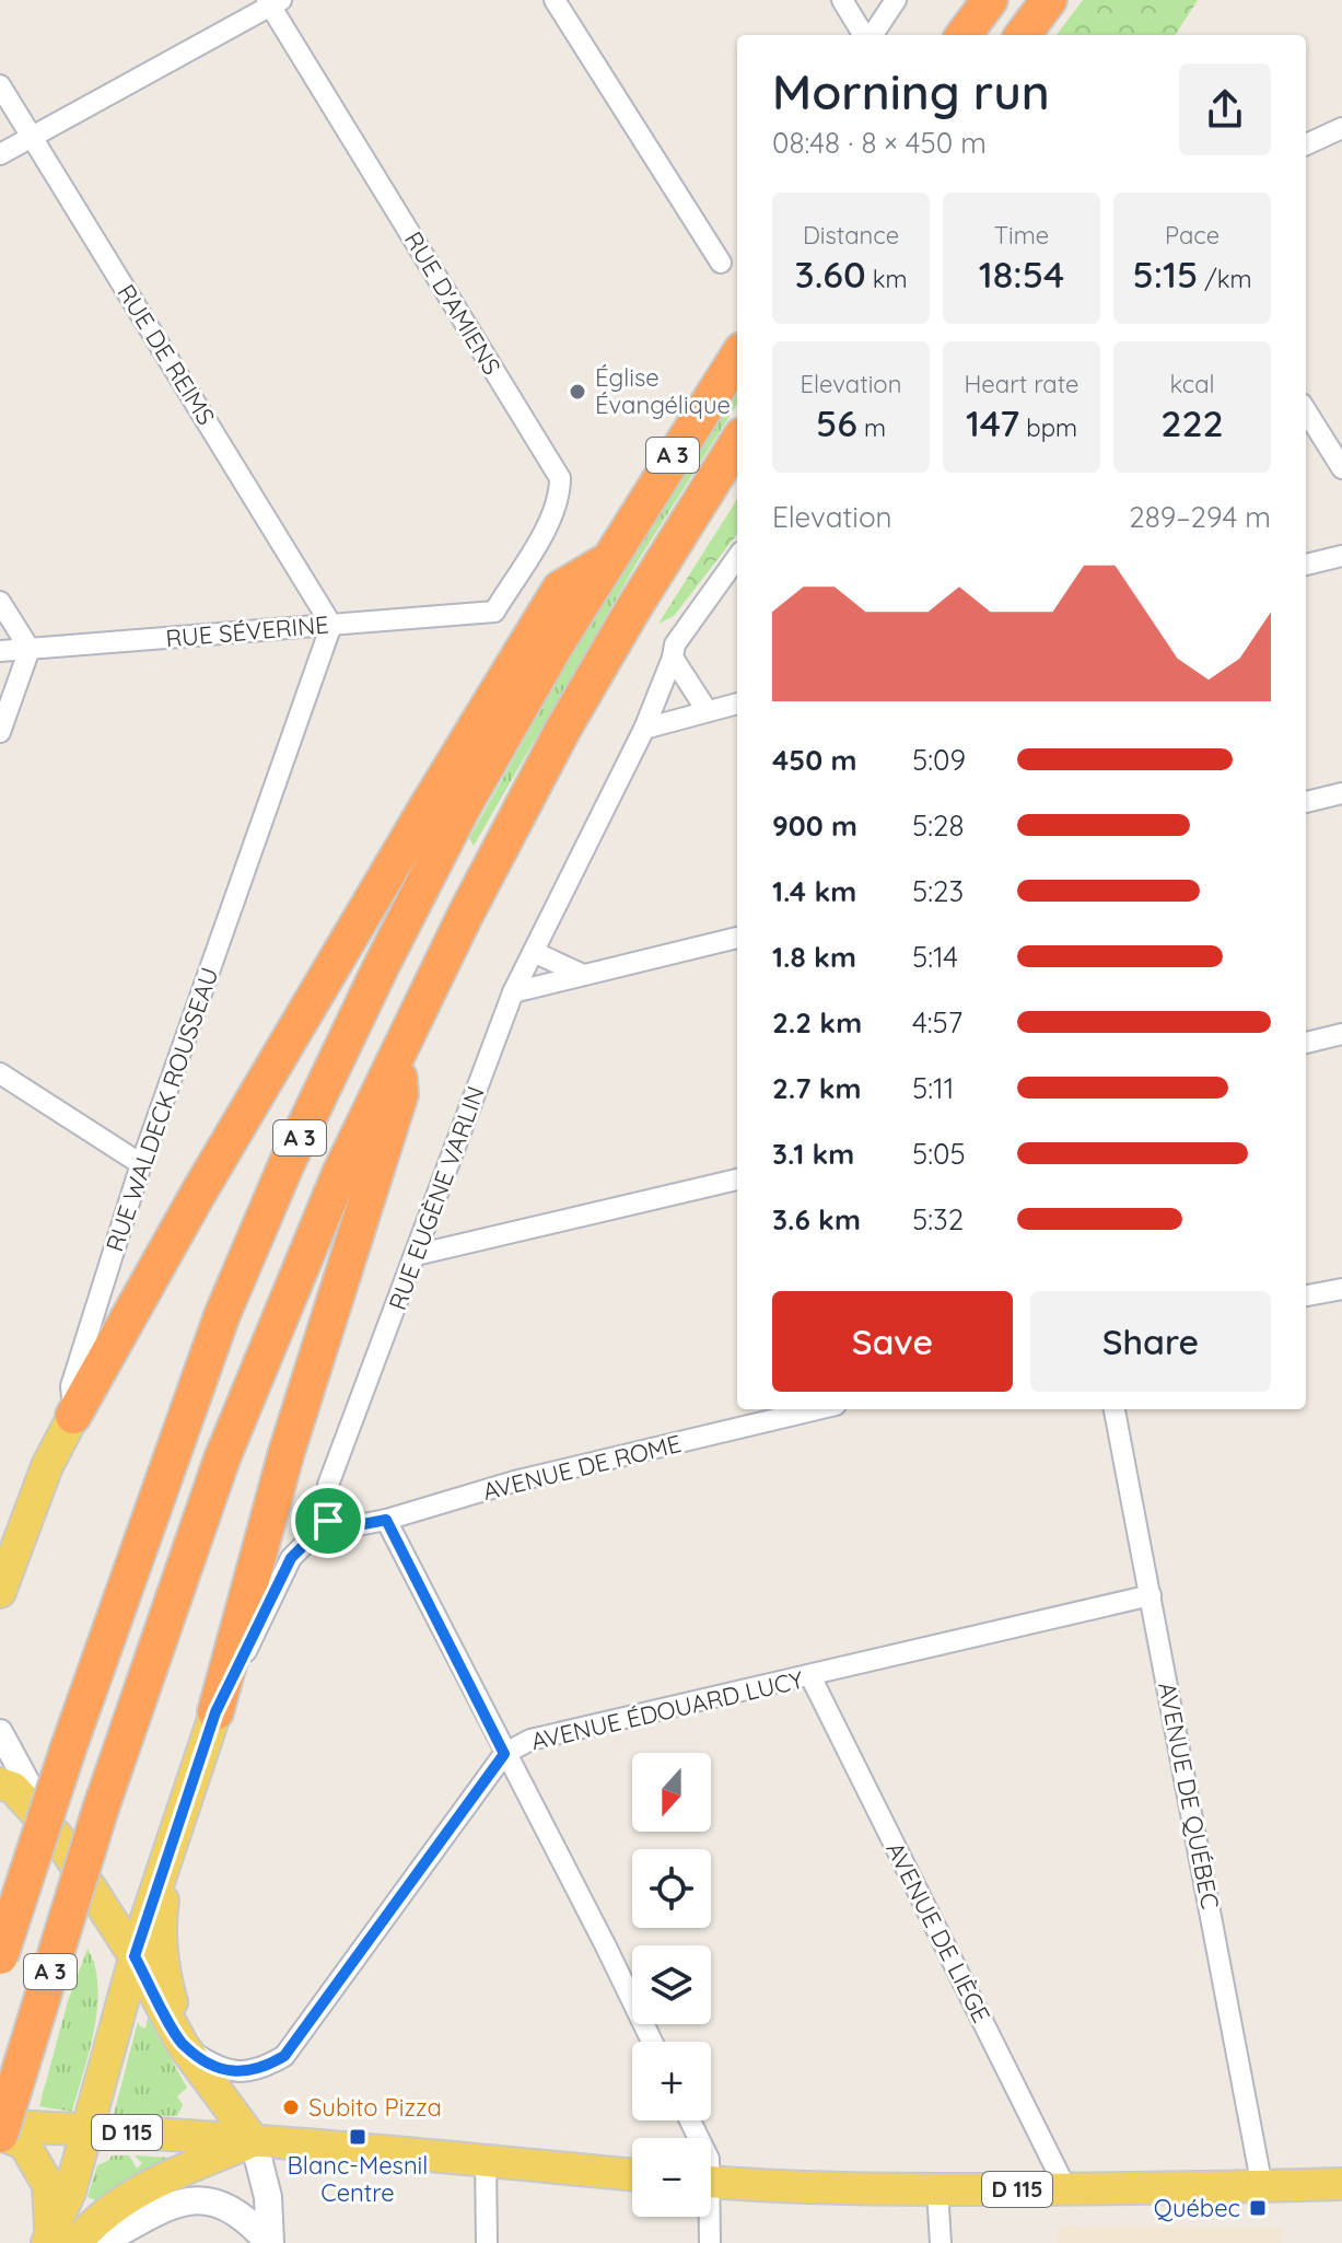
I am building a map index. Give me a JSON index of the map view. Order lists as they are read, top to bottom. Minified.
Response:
{"streets":{"highway":["A 3"],"main road":["RUE WALDECK ROUSSEAU","D 115"],"street":["RUE D'AMIENS","RUE DE REIMS","RUE SÉVERINE","RUE EUGÈNE VARLIN","AVENUE DE ROME","AVENUE ÉDOUARD LUCY","AVENUE DE QUÉBEC","AVENUE DE LIÈGE"]},"crossings":[["RUE D'AMIENS","RUE SÉVERINE"],["RUE DE REIMS","RUE SÉVERINE"],["RUE DE REIMS","RUE WALDECK ROUSSEAU"],["RUE SÉVERINE","RUE WALDECK ROUSSEAU"],["RUE EUGÈNE VARLIN","AVENUE DE ROME"],["AVENUE ÉDOUARD LUCY","AVENUE DE QUÉBEC"],["AVENUE ÉDOUARD LUCY","AVENUE DE LIÈGE"],["AVENUE DE QUÉBEC","D 115"],["AVENUE DE LIÈGE","D 115"]],"places":{"other":["Église Évangélique","Subito Pizza"],"transit":["Blanc-Mesnil Centre","Québec"]},"north":"bottom","page":{"heading":["Morning run","08:48 · 8 × 450 m"],"stats":[["Distance","3.60 km"],["Time","18:54"],["Pace","5:15 /km"],["Elevation","56 m"],["Heart rate","147 bpm"],["kcal","222"]],"chart":["Elevation","289–294 m"],"list":[{"name":"450 m","note":"5:09"},{"name":"900 m","note":"5:28"},{"name":"1.4 km","note":"5:23"},{"name":"1.8 km","note":"5:14"},{"name":"2.2 km","note":"4:57"},{"name":"2.7 km","note":"5:11"},{"name":"3.1 km","note":"5:05"},{"name":"3.6 km","note":"5:32"}],"buttons":["Save","Share"],"map_buttons":["+","−"]}}
